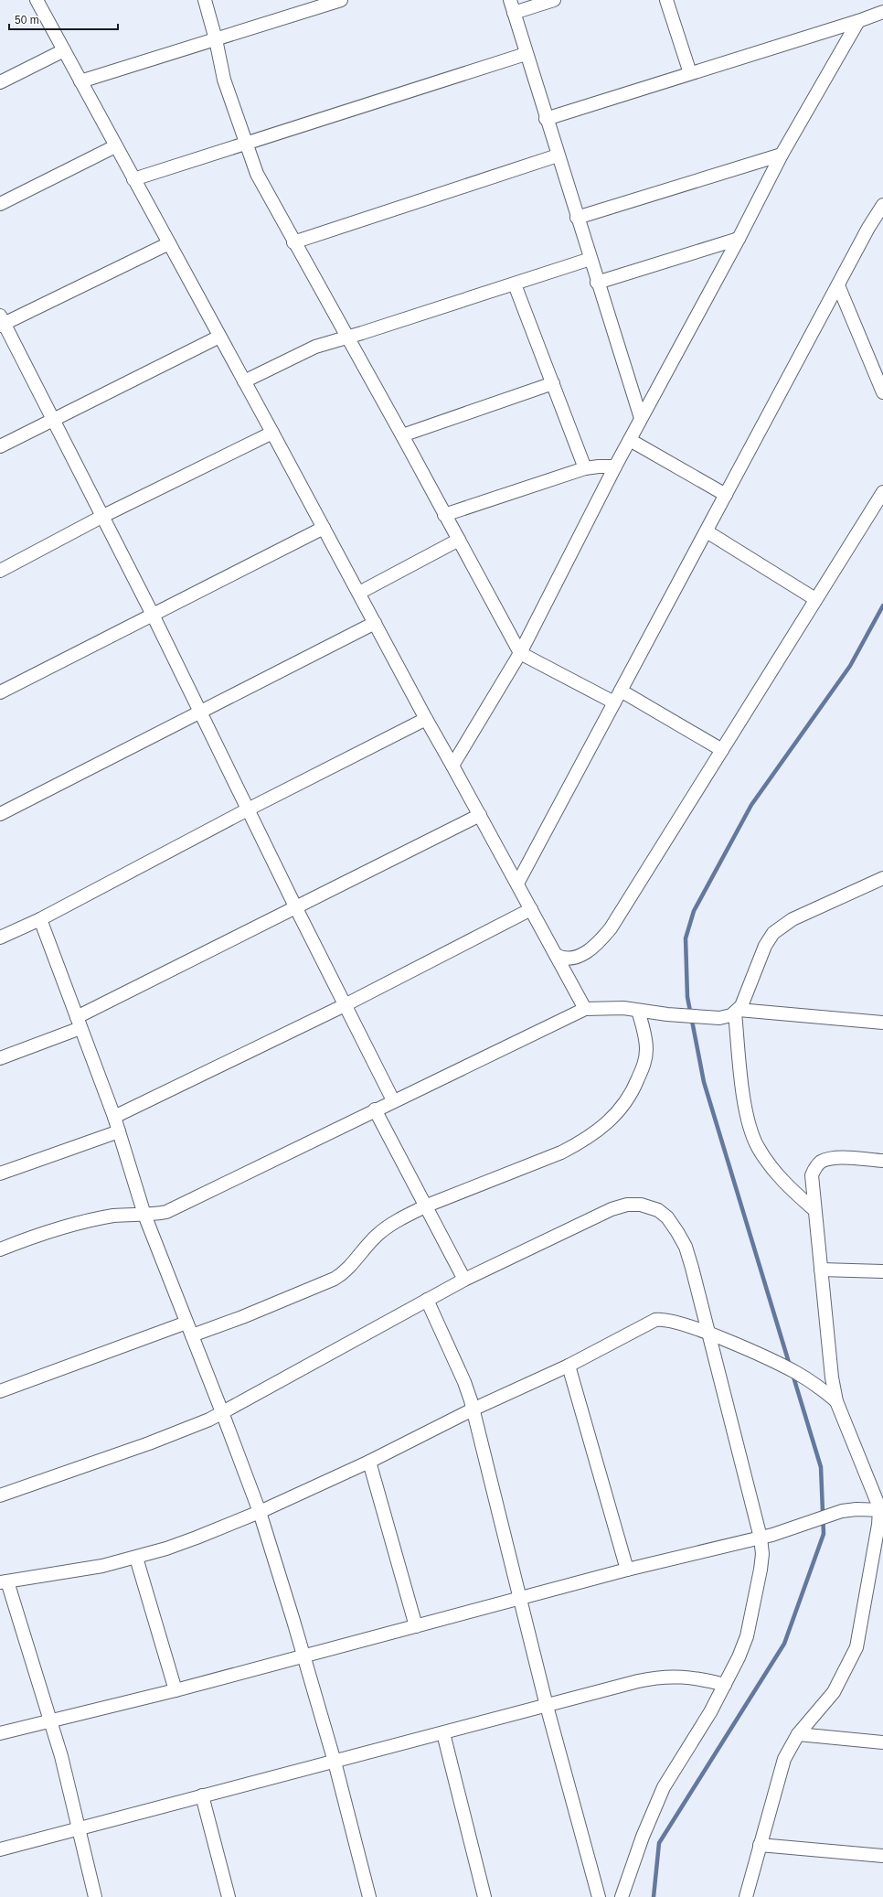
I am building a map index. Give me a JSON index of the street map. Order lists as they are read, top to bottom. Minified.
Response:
{"scale_bar":"50 m"}
